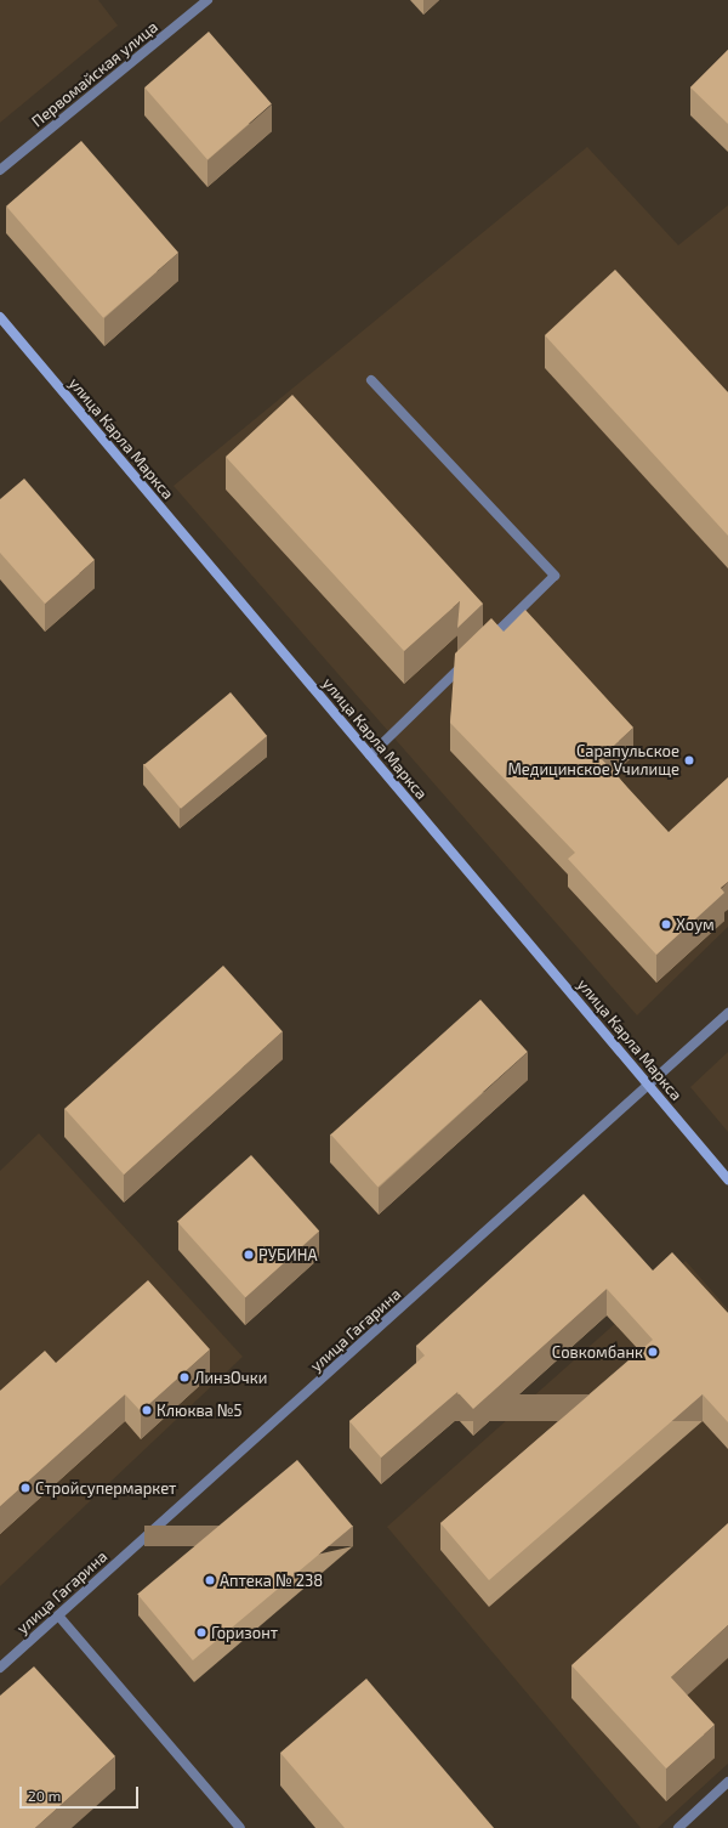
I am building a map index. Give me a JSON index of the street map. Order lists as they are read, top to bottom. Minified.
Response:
{"streets":{"main road":["улица Карла Маркса"],"street":["Первомайская улица","улица Гагарина"]},"crossings":[["улица Карла Маркса","улица Гагарина"]],"places":["Сарапульское Медицинское Училище","Хоум","РУБИНА","Совкомбанк","ЛинзОчки","Клюква №5","Стройсупермаркет","Аптека № 238","Горизонт"],"scale_bar":"20 m"}
